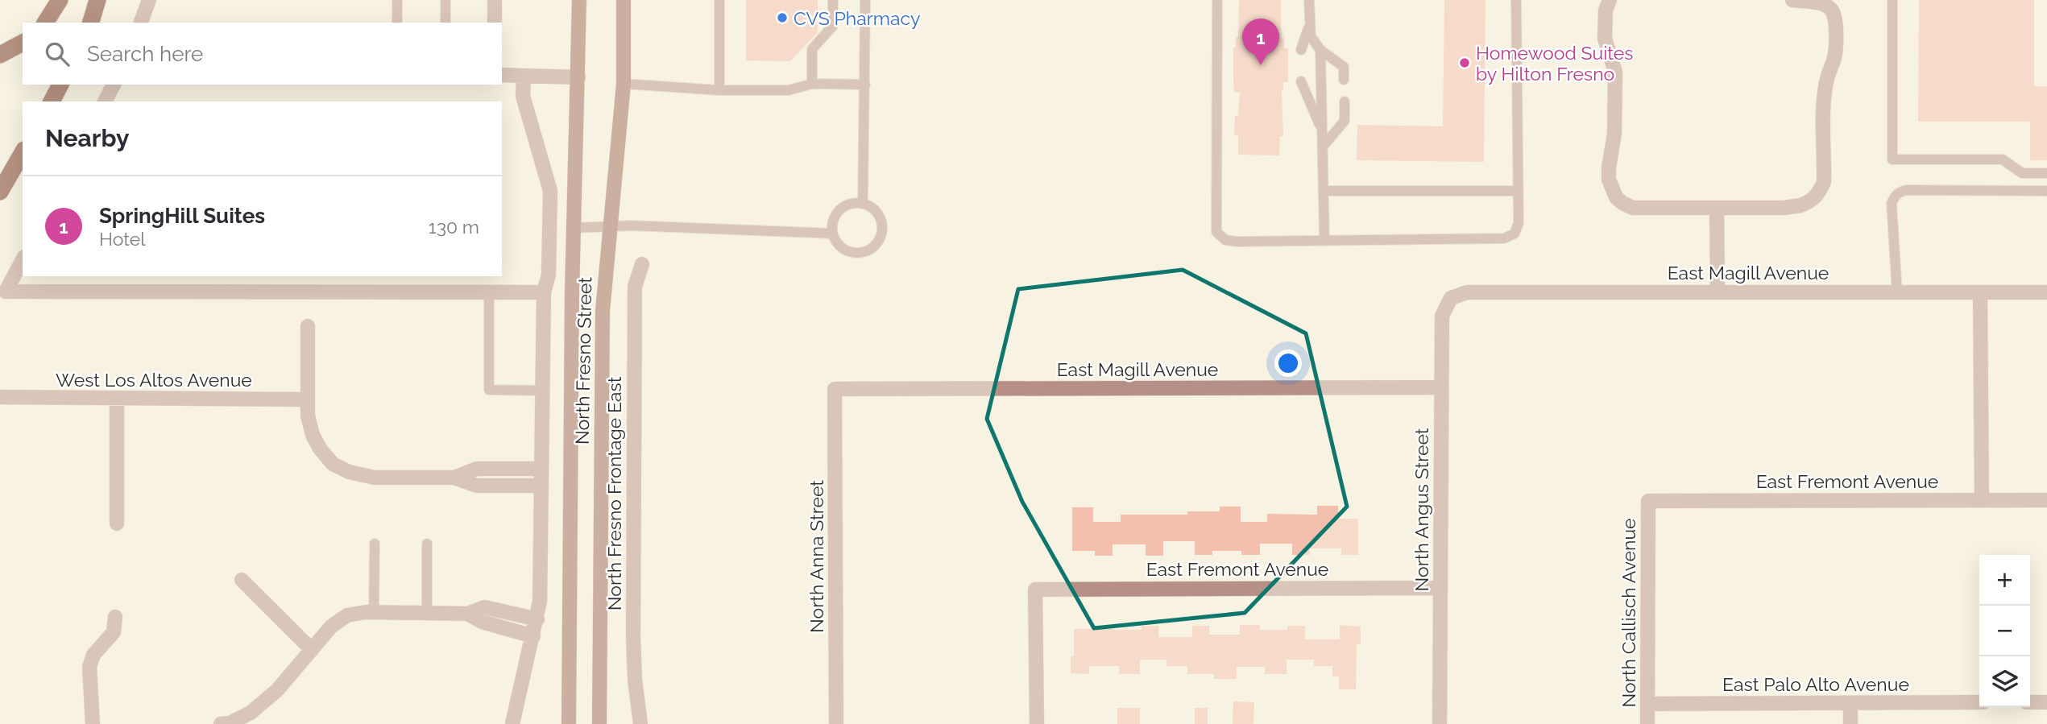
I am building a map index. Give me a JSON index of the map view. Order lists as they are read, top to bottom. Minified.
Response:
{"streets":{"main road":["North Fresno Street"],"street":["East Magill Avenue","West Los Altos Avenue","East Fremont Avenue","North Fresno Frontage East","North Angus Street","North Anna Street","North Callisch Avenue","East Palo Alto Avenue"]},"crossings":[["East Magill Avenue","North Angus Street"],["East Magill Avenue","North Anna Street"],["East Fremont Avenue","North Angus Street"],["East Fremont Avenue","North Callisch Avenue"],["North Callisch Avenue","East Palo Alto Avenue"]],"places":["CVS Pharmacy","Homewood Suites by Hilton Fresno"],"page":{"pins":"1","search":"Search here","heading":"Nearby","list":[{"mark":"1","name":"SpringHill Suites","note":"Hotel","value":"130 m"}],"map_buttons":["+","−"]}}
